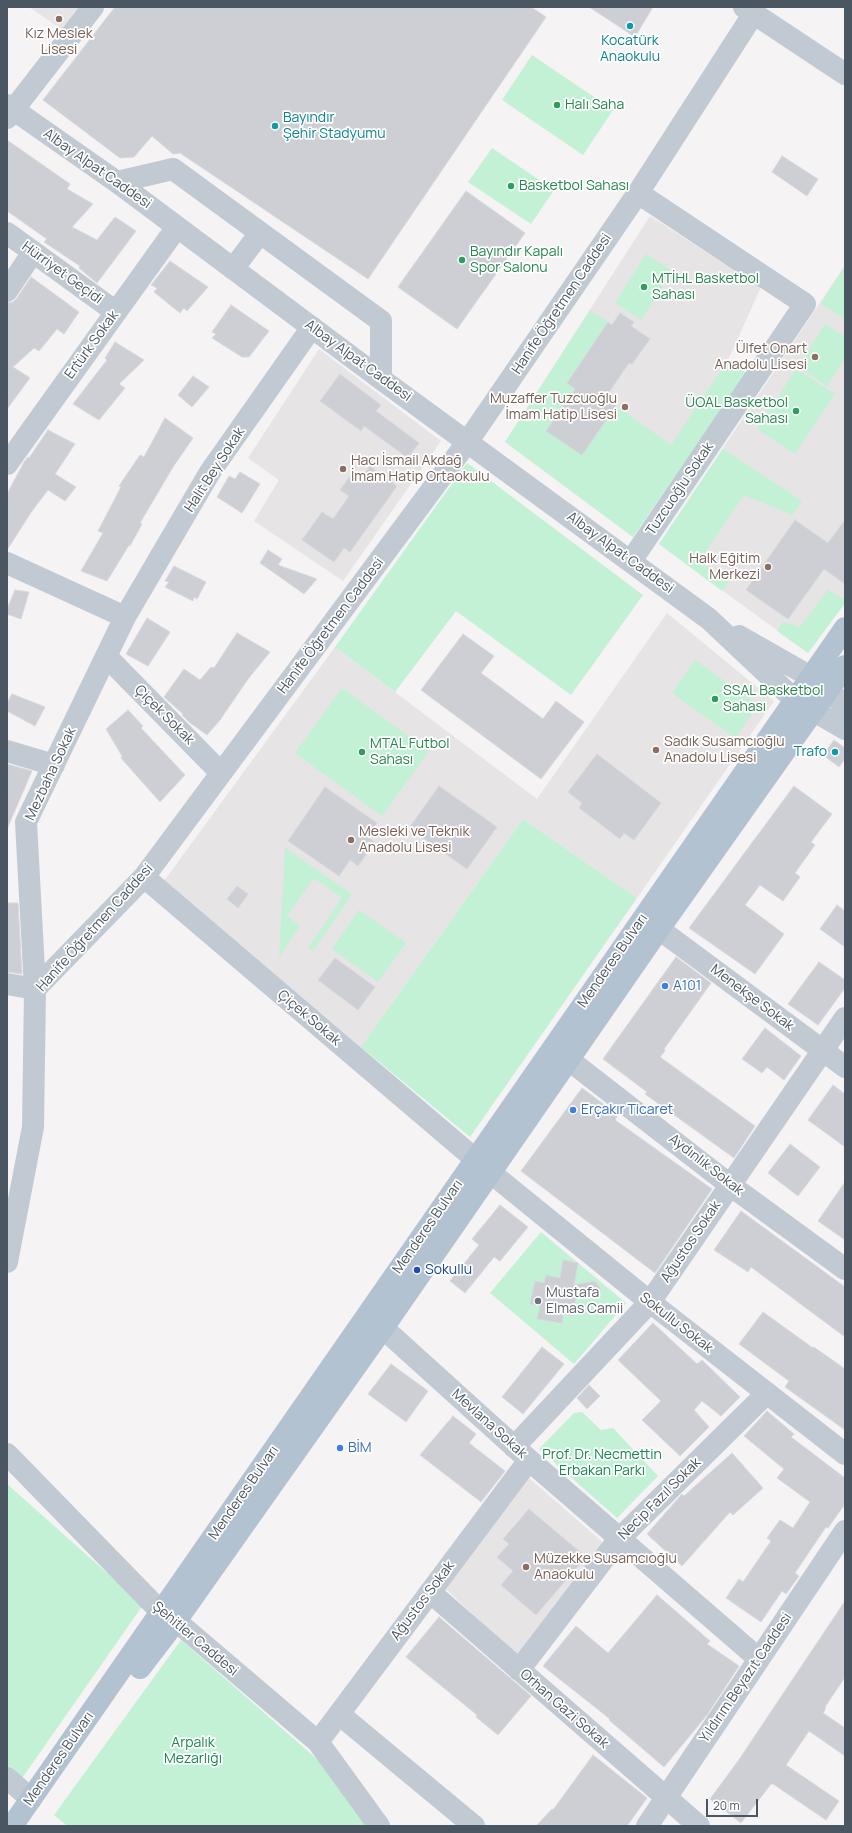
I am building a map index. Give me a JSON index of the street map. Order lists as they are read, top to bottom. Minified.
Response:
{"streets":{"main road":["Menderes Bulvarı"],"street":["Albay Alpat Caddesi","Hürriyet Geçidi","Hanife Öğretmen Caddesi","Ertürk Sokak","Halit Bey Sokak","Tuzcuoğlu Sokak","Çiçek Sokak","Mezbaha Sokak","Menekşe Sokak","Aydınlık Sokak","Ağustos Sokak","Sokullu Sokak","Mevlana Sokak","Necip Fazıl Sokak","Şehitler Caddesi","Yıldırım Beyazıt Caddesi","Orhan Gazi Sokak"]},"crossings":[["Albay Alpat Caddesi","Hanife Öğretmen Caddesi"],["Albay Alpat Caddesi","Ertürk Sokak"],["Albay Alpat Caddesi","Halit Bey Sokak"],["Albay Alpat Caddesi","Tuzcuoğlu Sokak"],["Albay Alpat Caddesi","Menderes Bulvarı"],["Hürriyet Geçidi","Ertürk Sokak"],["Hanife Öğretmen Caddesi","Tuzcuoğlu Sokak"],["Hanife Öğretmen Caddesi","Çiçek Sokak"],["Hanife Öğretmen Caddesi","Mezbaha Sokak"],["Halit Bey Sokak","Mezbaha Sokak"],["Çiçek Sokak","Mezbaha Sokak"],["Çiçek Sokak","Menderes Bulvarı"],["Menderes Bulvarı","Menekşe Sokak"],["Menderes Bulvarı","Aydınlık Sokak"],["Menderes Bulvarı","Sokullu Sokak"],["Menderes Bulvarı","Mevlana Sokak"],["Menderes Bulvarı","Şehitler Caddesi"],["Menekşe Sokak","Ağustos Sokak"],["Aydınlık Sokak","Ağustos Sokak"],["Ağustos Sokak","Sokullu Sokak"],["Ağustos Sokak","Mevlana Sokak"],["Ağustos Sokak","Şehitler Caddesi"],["Ağustos Sokak","Orhan Gazi Sokak"],["Sokullu Sokak","Necip Fazıl Sokak"],["Mevlana Sokak","Necip Fazıl Sokak"],["Mevlana Sokak","Yıldırım Beyazıt Caddesi"],["Necip Fazıl Sokak","Orhan Gazi Sokak"],["Yıldırım Beyazıt Caddesi","Orhan Gazi Sokak"]],"parks":["Prof. Dr. Necmettin Erbakan Parkı","Arpalık Mezarlığı"],"places":["Kız Meslek Lisesi","Kocatürk Anaokulu","Halı Saha","Bayındır Şehir Stadyumu","Basketbol Sahası","Bayındır Kapalı Spor Salonu","MTİHL Basketbol Sahası","Ülfet Onart Anadolu Lisesi","Muzaffer Tuzcuoğlu İmam Hatip Lisesi","ÜOAL Basketbol Sahası","Hacı İsmail Akdağ İmam Hatip Ortaokulu","Halk Eğitim Merkezi","SSAL Basketbol Sahası","Sadık Susamcıoğlu Anadolu Lisesi","MTAL Futbol Sahası","Trafo","Mesleki ve Teknik Anadolu Lisesi","A101","Erçakır Ticaret","Sokullu","Mustafa Elmas Camii","BİM","Müzekke Susamcıoğlu Anaokulu"],"scale_bar":"20 m"}
